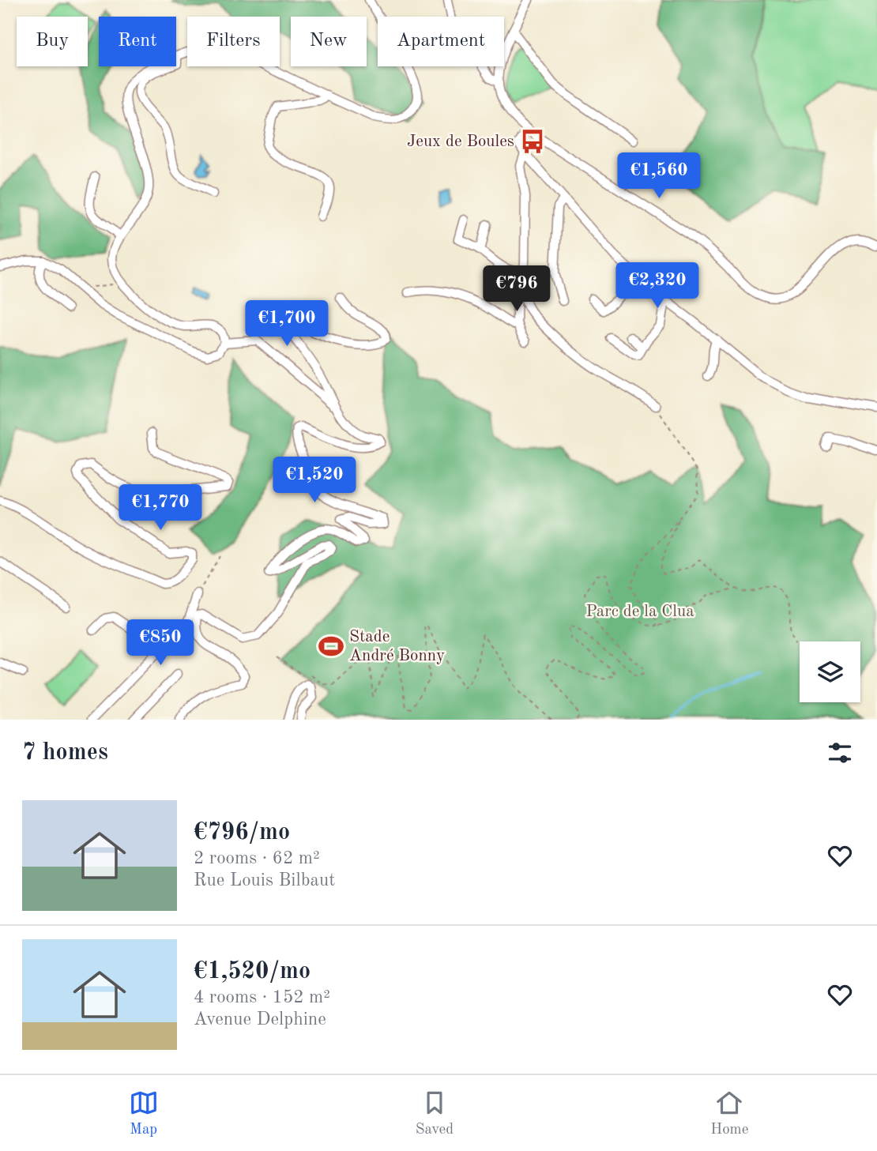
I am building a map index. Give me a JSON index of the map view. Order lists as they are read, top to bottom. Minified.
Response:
{"parks":["Parc de la Clua"],"places":{"bus stop":["Jeux de Boules"],"sports":["Stade André Bonny"]},"page":{"chip":["Buy","Rent","Filters","New","Apartment"],"price":["€1,560","€2,320","€796","€1,700","€1,520","€1,770","€850"],"heading":"7 homes","list":[{"name":"€796/mo","note":"2 rooms · 62 m² · Rue Louis Bilbaut"},{"name":"€1,520/mo","note":"4 rooms · 152 m² · Avenue Delphine"}],"tabs":["Map","Saved","Home"]}}
